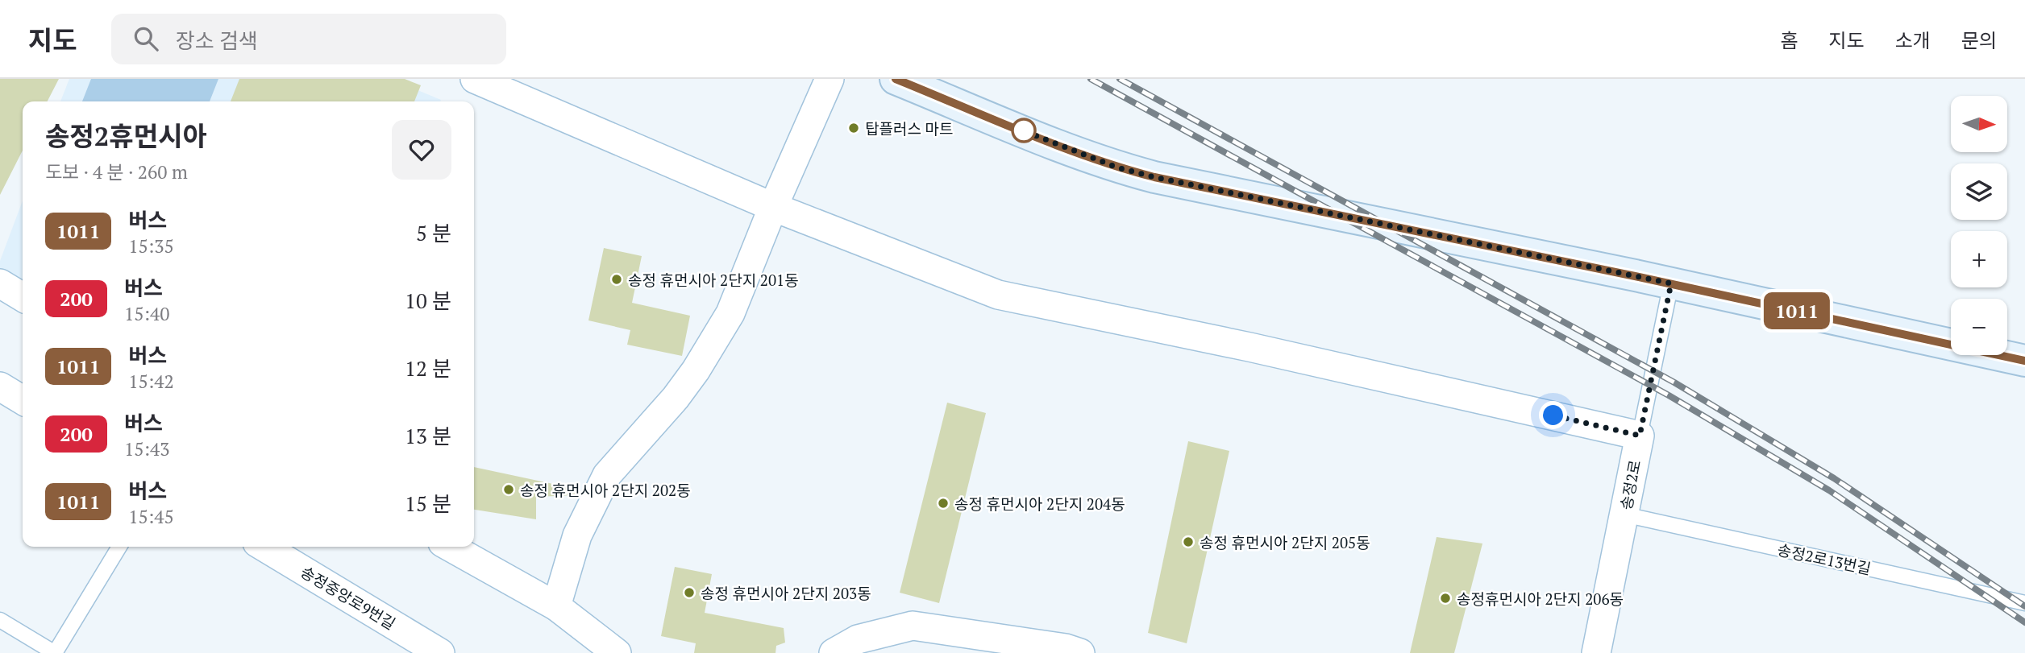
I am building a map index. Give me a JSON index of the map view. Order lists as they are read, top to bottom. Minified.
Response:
{"streets":{"street":["송정2로","송정중앙로9번길"],"lane":["송정2로13번길"]},"crossings":[["송정2로","송정2로13번길"]],"places":["탑플러스 마트","송정 휴먼시아 2단지 201동","송정 휴먼시아 2단지 202동","송정 휴먼시아 2단지 204동","송정 휴먼시아 2단지 205동","송정 휴먼시아 2단지 203동","송정휴먼시아 2단지 206동"],"lines":["bus line 1011"],"north":"right","page":{"header":"지도","search":"장소 검색","nav":["홈","지도","소개","문의"],"on_map":"1011","map_buttons":["+","−"],"heading":["송정2휴먼시아","도보 · 4 분 · 260 m"],"list":[{"mark":"1011","name":"버스","note":"15:35","value":"5 분"},{"mark":"200","name":"버스","note":"15:40","value":"10 분"},{"mark":"1011","name":"버스","note":"15:42","value":"12 분"},{"mark":"200","name":"버스","note":"15:43","value":"13 분"},{"mark":"1011","name":"버스","note":"15:45","value":"15 분"}]}}
